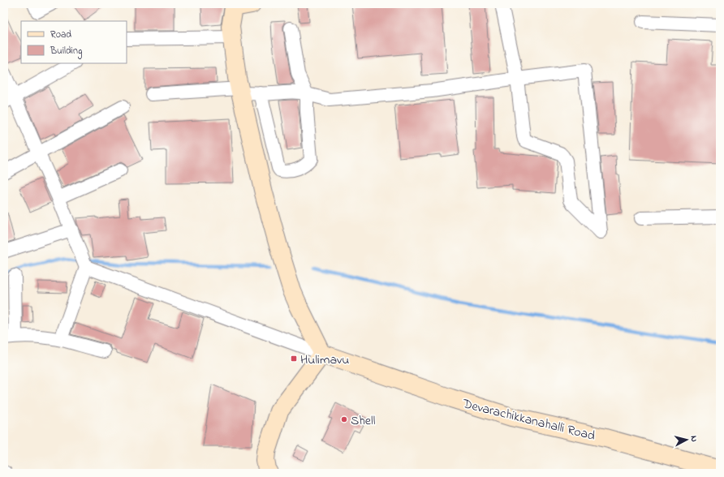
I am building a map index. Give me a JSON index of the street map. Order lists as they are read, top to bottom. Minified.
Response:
{"streets":{"main road":["Devarachikkanahalli Road"]},"places":{"transit":["Hulimavu"],"other":["Shell"]},"legend":["Road","Building"],"north":"right"}
